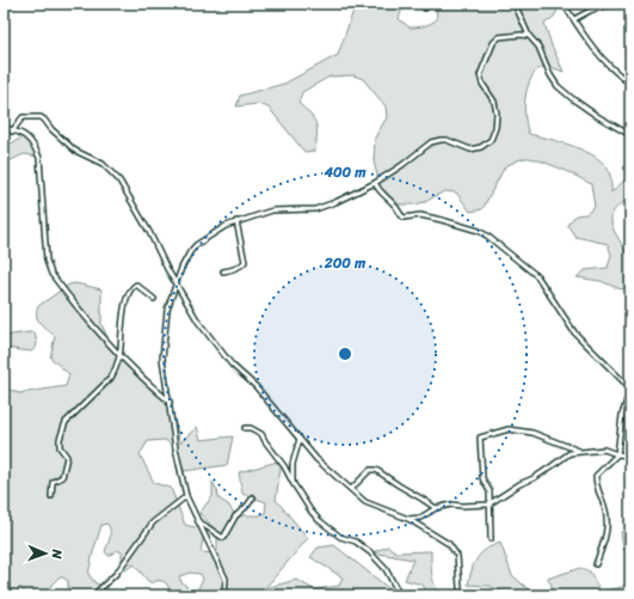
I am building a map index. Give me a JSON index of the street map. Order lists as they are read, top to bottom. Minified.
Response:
{"north":"right","rings":["400 m","200 m"]}
